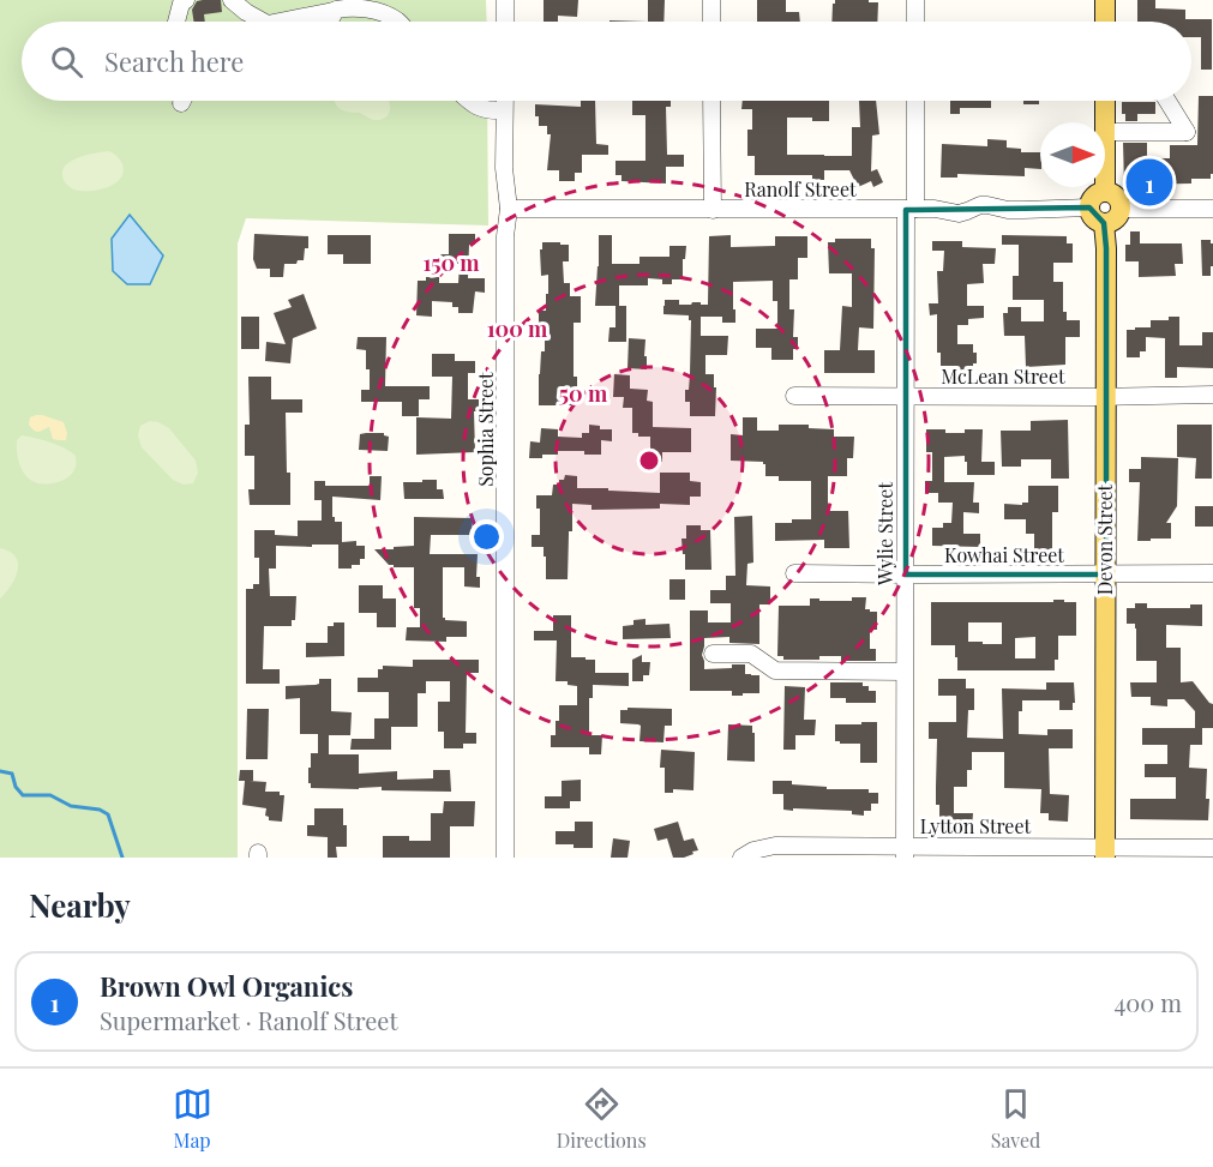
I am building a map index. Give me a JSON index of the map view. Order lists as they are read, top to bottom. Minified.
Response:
{"streets":{"main road":["Devon Street"],"street":["Ranolf Street","McLean Street","Sophia Street","Wylie Street","Kowhai Street","Lytton Street"]},"crossings":[["Ranolf Street","Sophia Street"],["Ranolf Street","Wylie Street"],["Ranolf Street","Devon Street"],["McLean Street","Wylie Street"],["McLean Street","Devon Street"],["Wylie Street","Kowhai Street"],["Wylie Street","Lytton Street"],["Devon Street","Kowhai Street"],["Devon Street","Lytton Street"]],"north":"right","page":{"search":"Search here","pins":"1","heading":"Nearby","list":[{"mark":"1","name":"Brown Owl Organics","note":"Supermarket · Ranolf Street","value":"400 m"}],"nav":["Map","Directions","Saved"]},"rings":["150 m","100 m","50 m"]}
